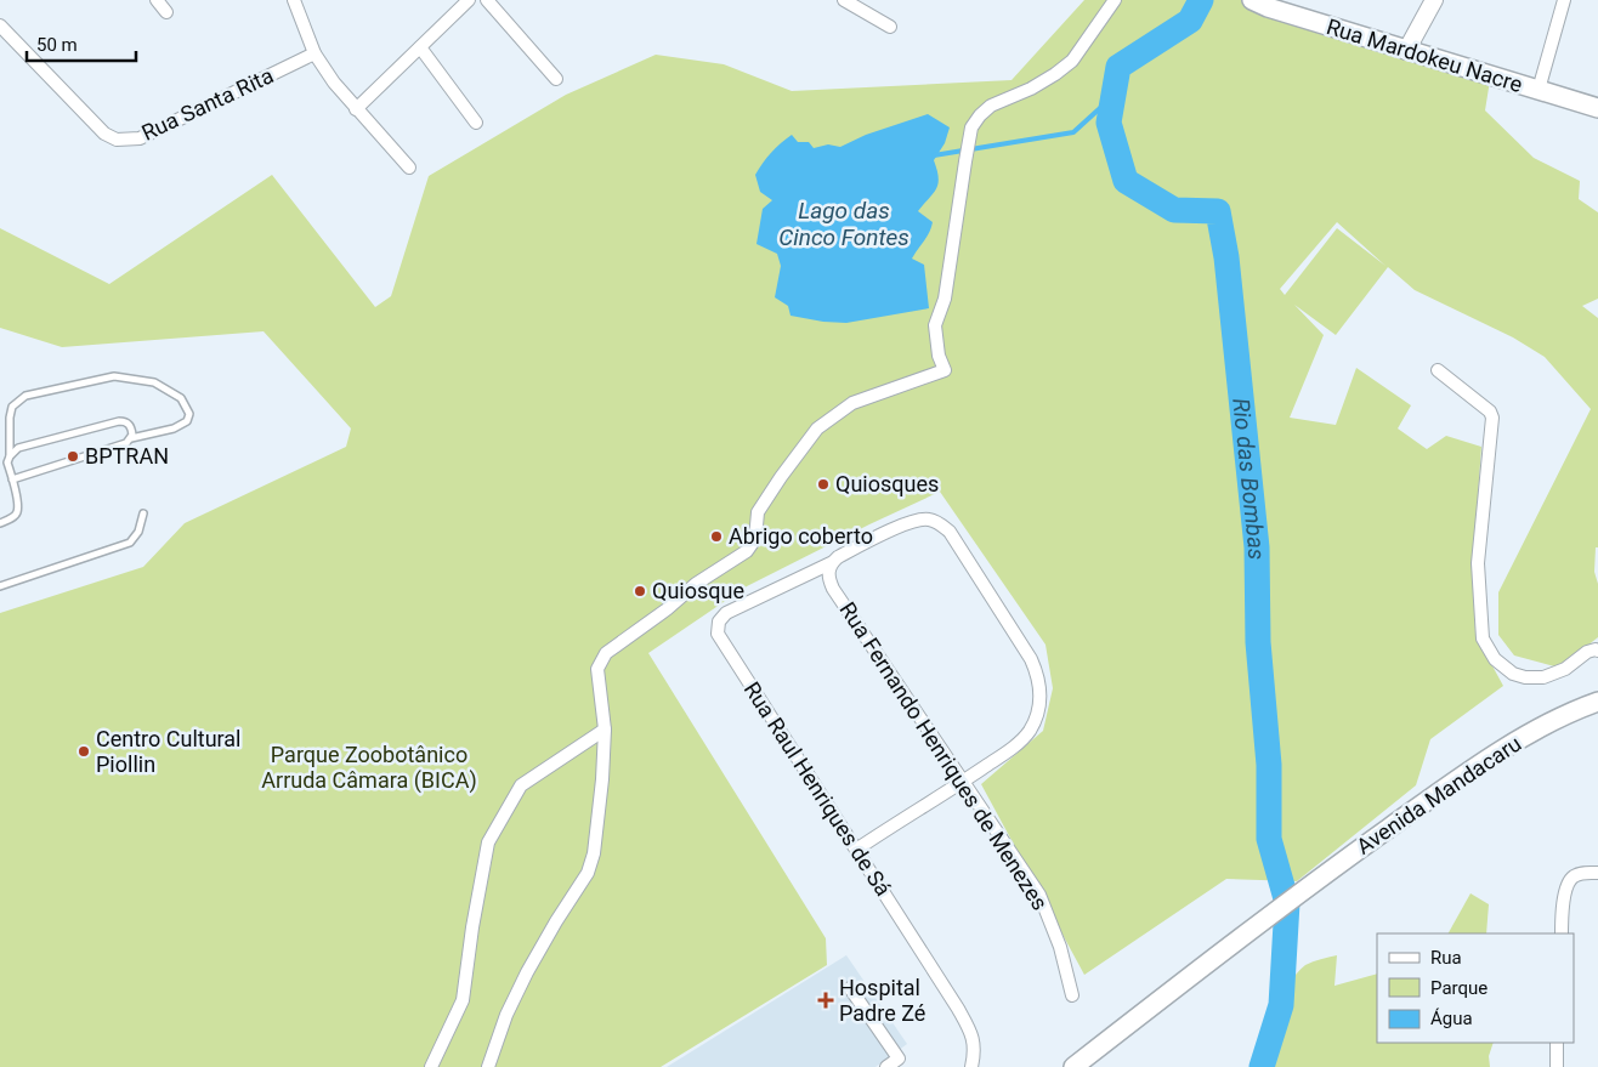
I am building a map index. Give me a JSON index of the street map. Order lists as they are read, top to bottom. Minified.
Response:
{"streets":{"main road":["Rua Mardokeu Nacre","Avenida Mandacaru"],"street":["Rua Santa Rita","Rua Fernando Henriques de Menezes","Rua Raul Henriques de Sá"]},"crossings":[["Rua Fernando Henriques de Menezes","Rua Raul Henriques de Sá"]],"water":["Lago das Cinco Fontes","Rio das Bombas"],"parks":["Parque Zoobotânico Arruda Câmara (BICA)"],"places":{"other":["BPTRAN","Quiosques","Abrigo coberto","Quiosque","Centro Cultural Piollin"],"health":["Hospital Padre Zé"]},"legend":["Rua","Parque","Água"],"scale_bar":"50 m"}
